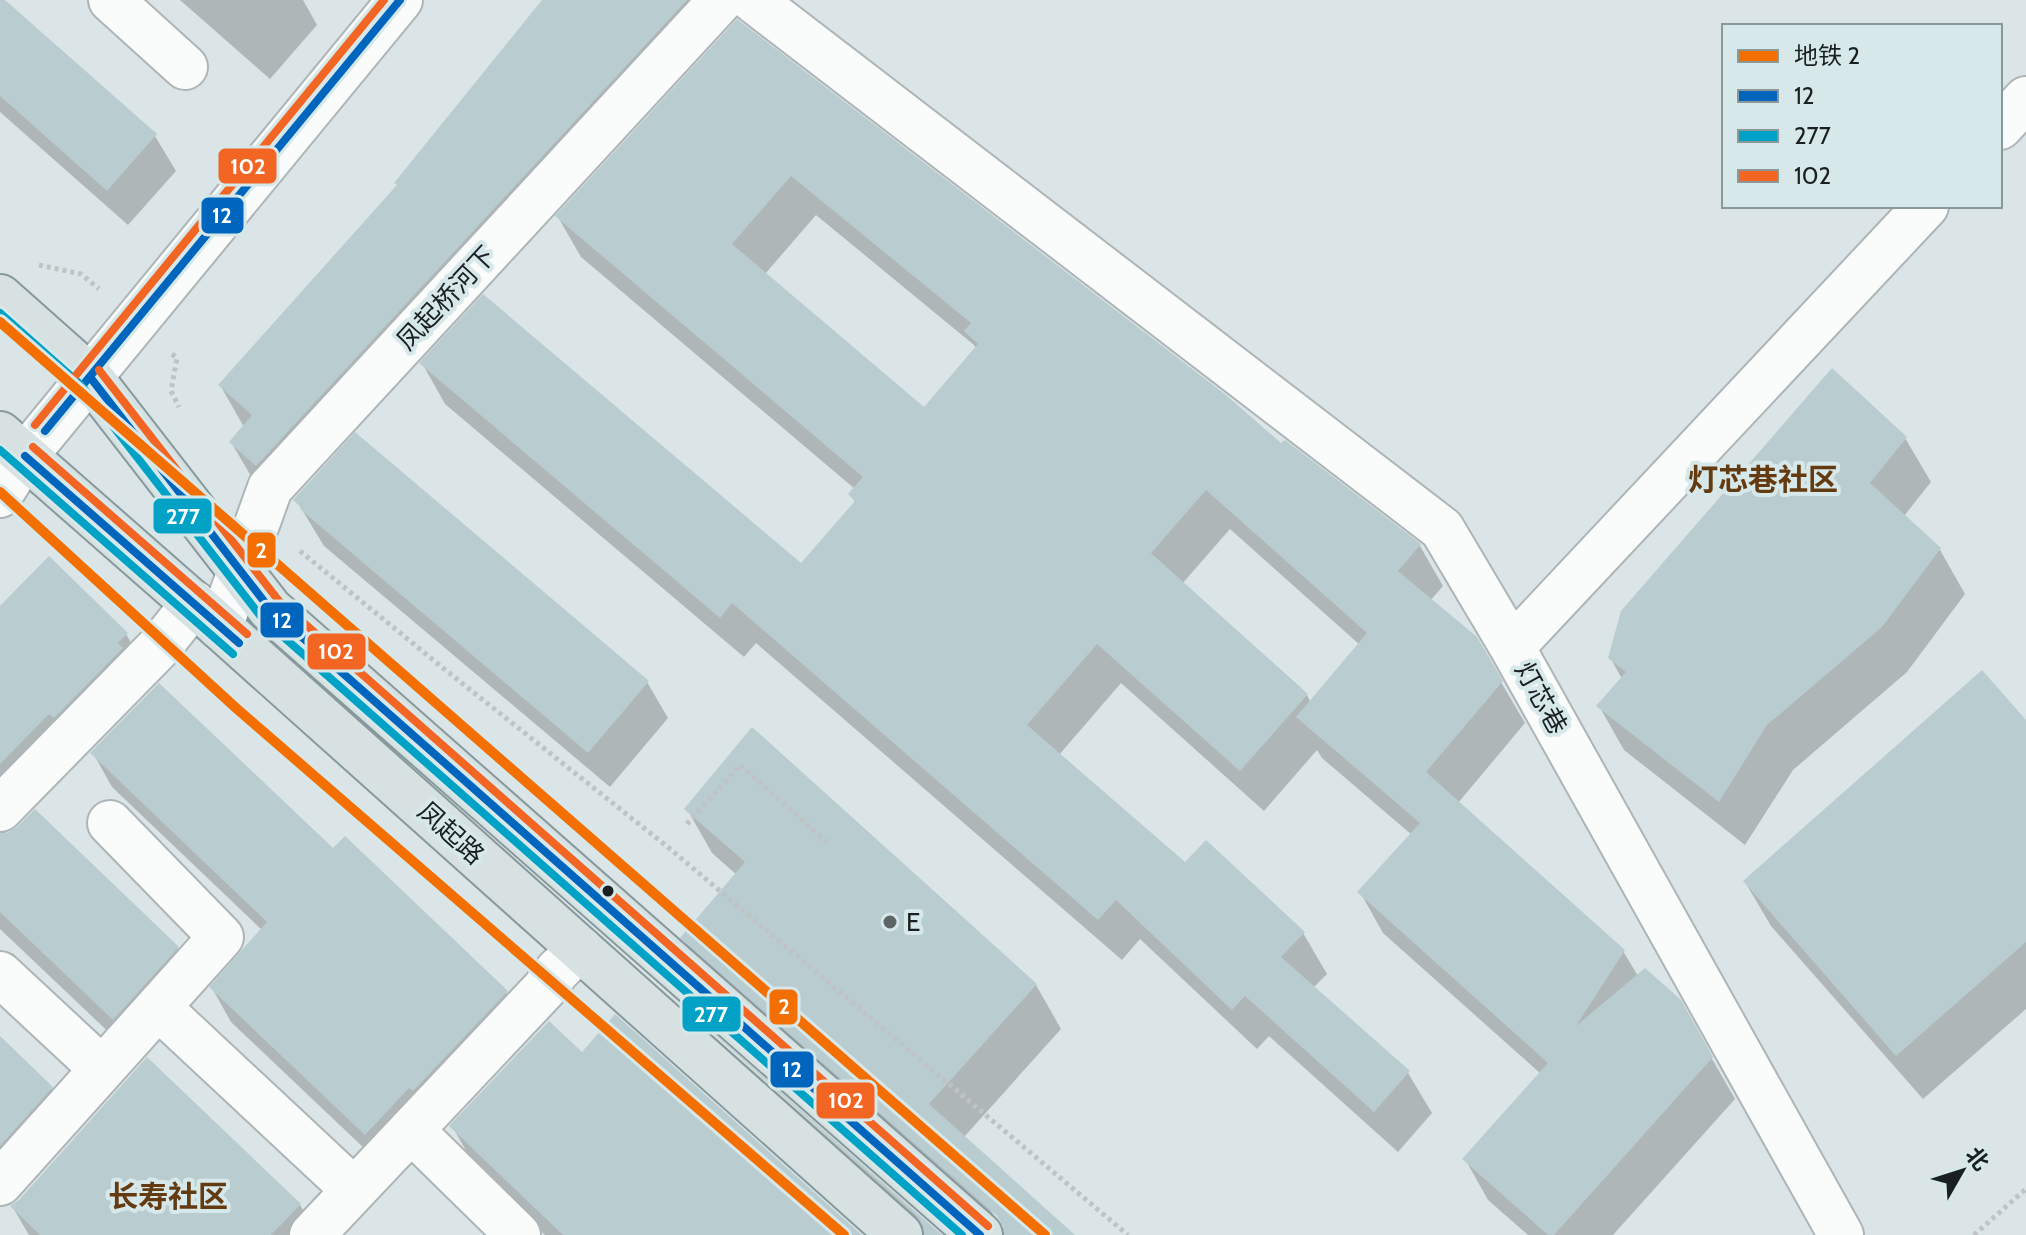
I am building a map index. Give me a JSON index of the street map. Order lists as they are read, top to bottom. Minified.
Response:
{"streets":{"main road":["凤起路"],"street":["凤起桥河下","灯芯巷"]},"crossings":[["凤起桥河下","凤起路"]],"districts":["灯芯巷社区","长寿社区"],"places":["E"],"lines":["transit line 12","transit line 102","transit line 277","metro line 2"],"legend":["地铁 2","12","277","102"],"north":"top right"}
